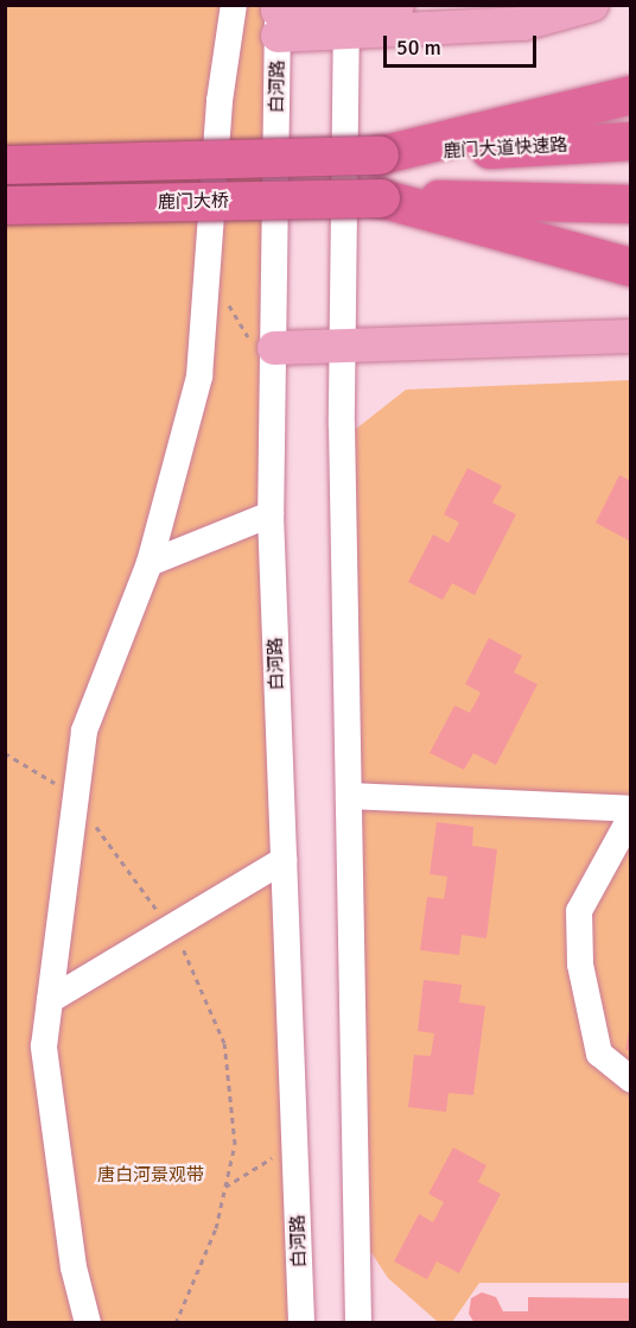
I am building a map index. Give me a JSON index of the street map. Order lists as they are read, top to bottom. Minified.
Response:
{"streets":{"highway":["鹿门大道快速路","鹿门大桥"],"street":["白河路"]},"parks":["唐白河景观带"],"scale_bar":"50 m"}
